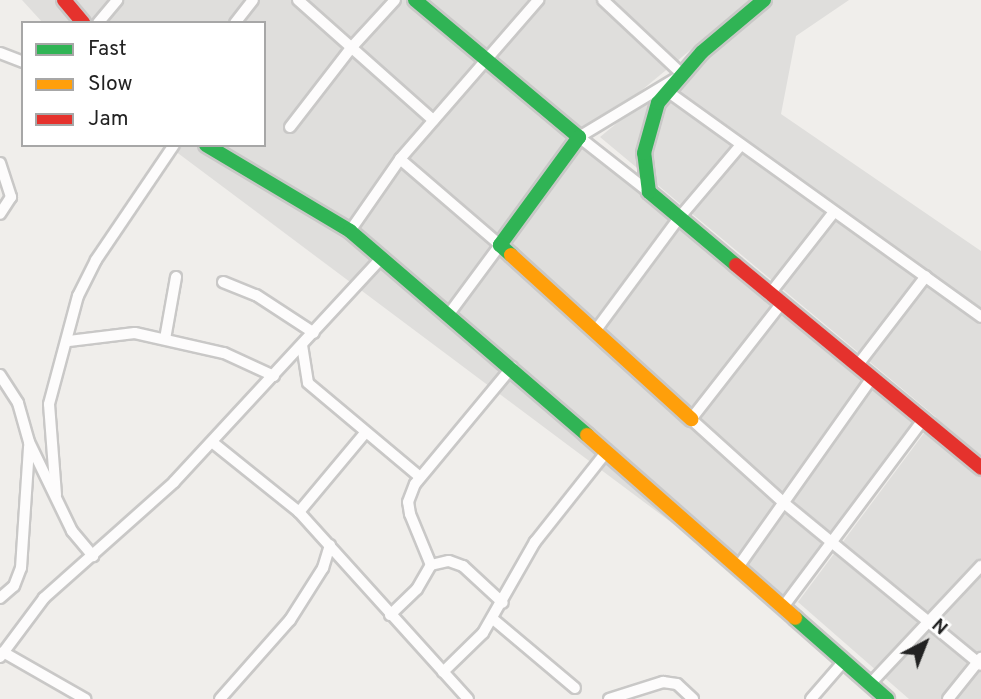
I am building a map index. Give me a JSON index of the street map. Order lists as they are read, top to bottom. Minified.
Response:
{"legend":["Fast","Slow","Jam"],"north":"top right"}
